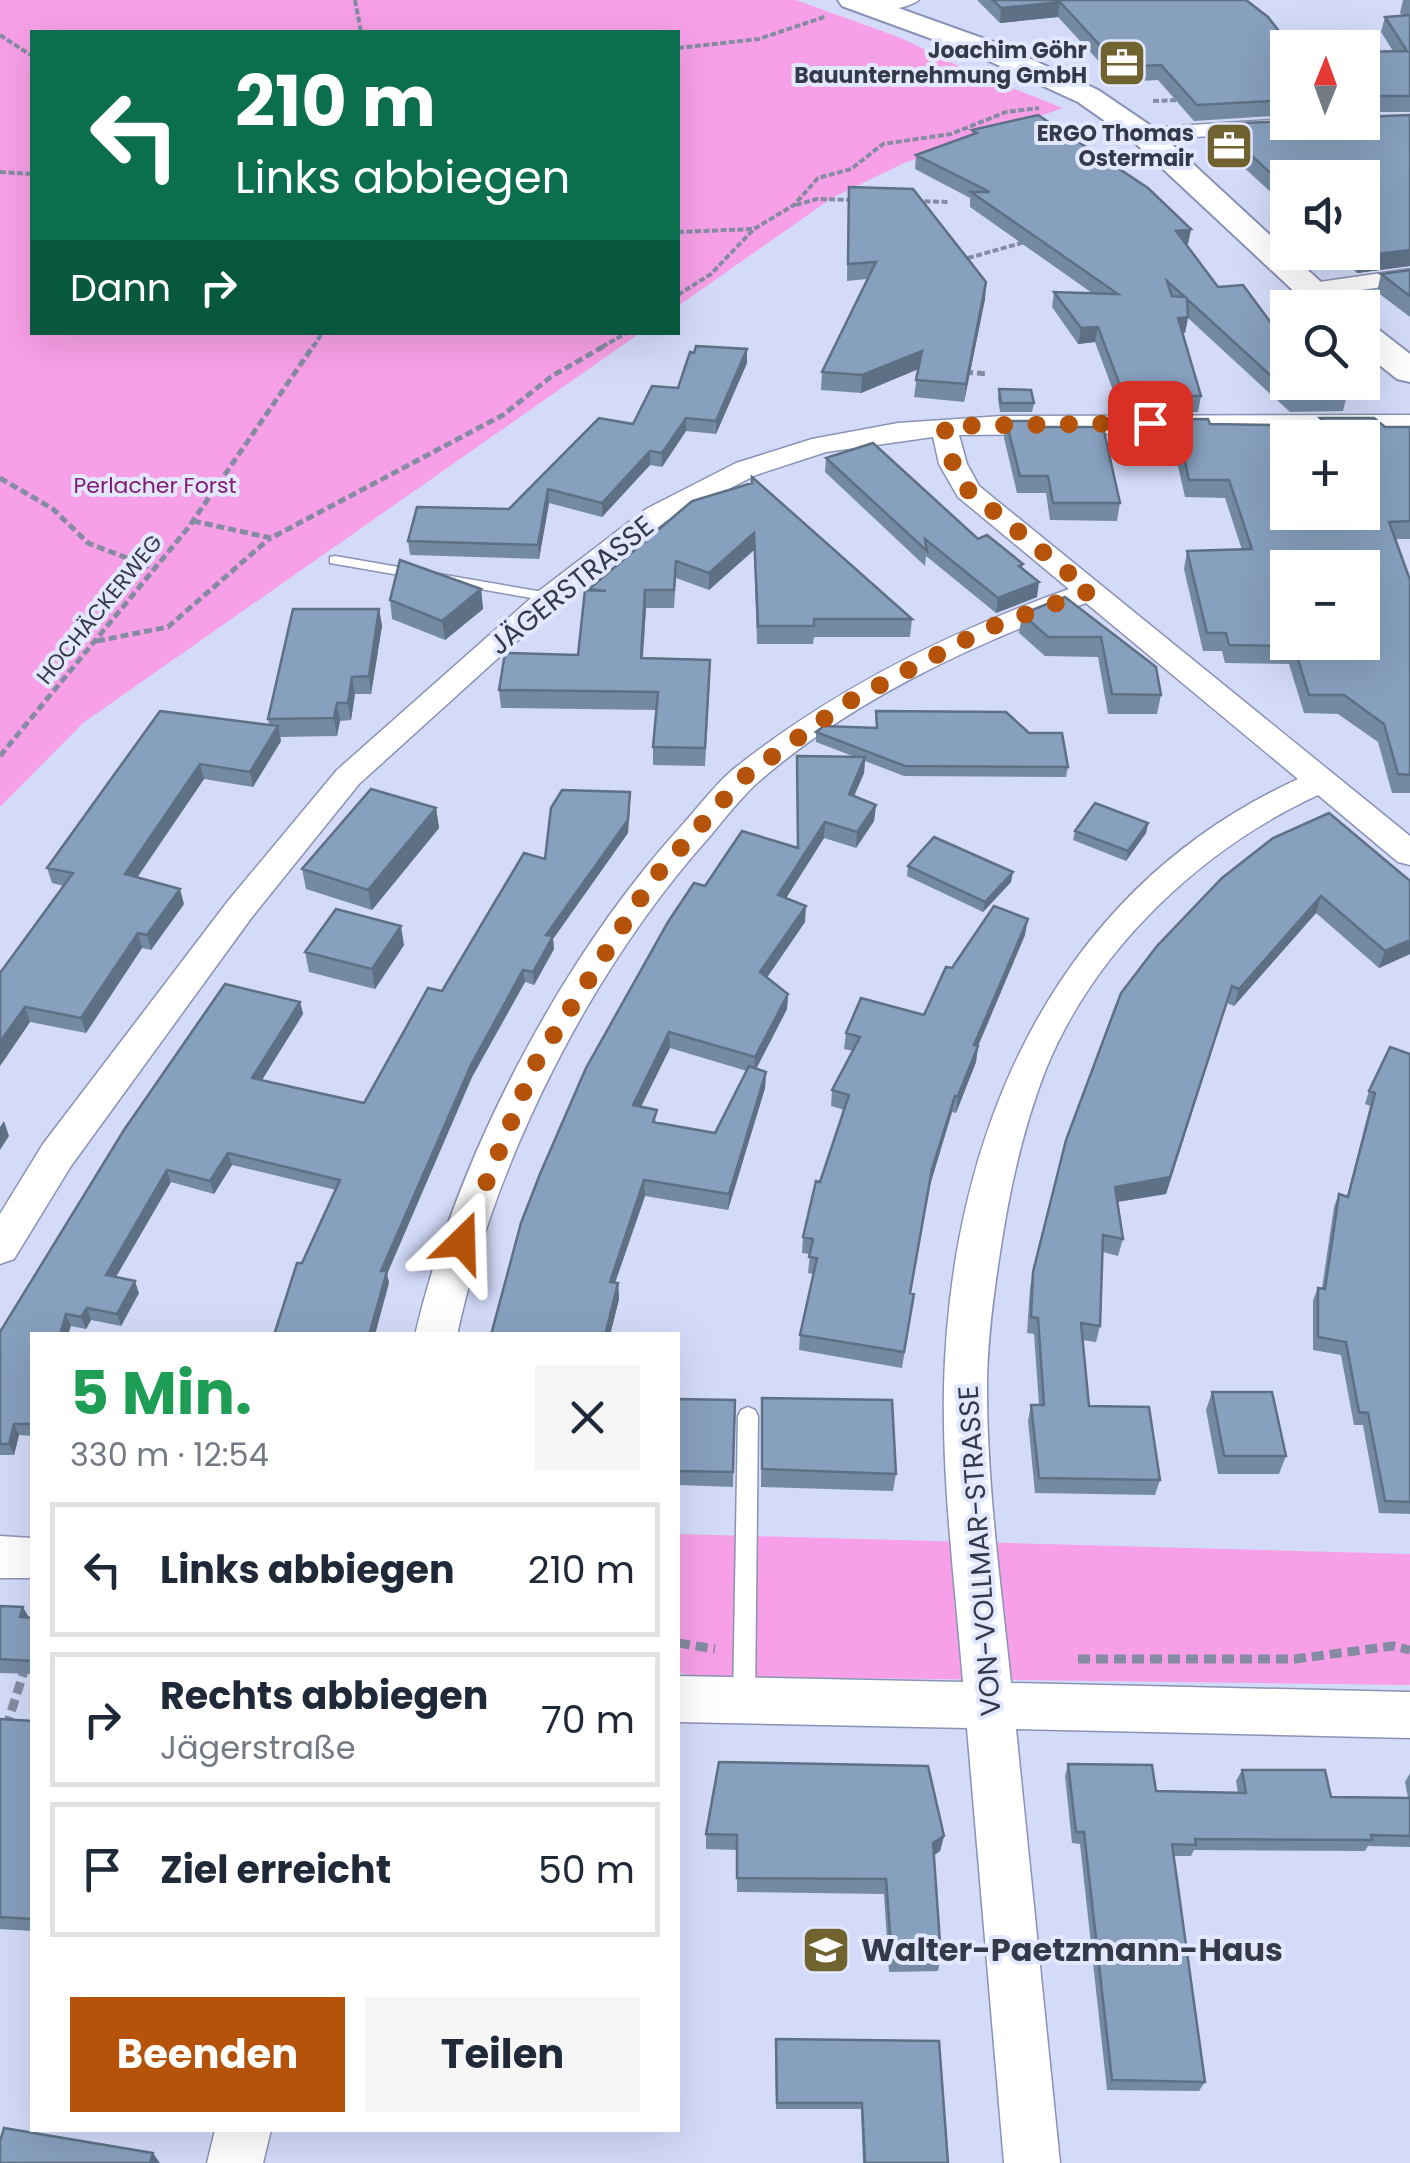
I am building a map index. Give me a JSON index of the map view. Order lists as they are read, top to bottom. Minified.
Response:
{"streets":{"street":["JÄGERSTRASSE","VON-VOLLMAR-STRASSE"],"path":["HOCHÄCKERWEG"]},"parks":["Perlacher Forst"],"places":{"office":["Joachim Göhr Bauunternehmung GmbH","ERGO Thomas Ostermair"],"school or university":["Walter-Paetzmann-Haus"]},"north":"top","page":{"map_buttons":["+","−"],"turn":["210 m","Links abbiegen"],"then":"Dann","heading":["5 Min.","330 m · 12:54"],"list":[{"name":"Links abbiegen","value":"210 m"},{"name":"Rechts abbiegen","note":"Jägerstraße","value":"70 m"},{"name":"Ziel erreicht","value":"50 m"}],"buttons":["Beenden","Teilen"]}}
